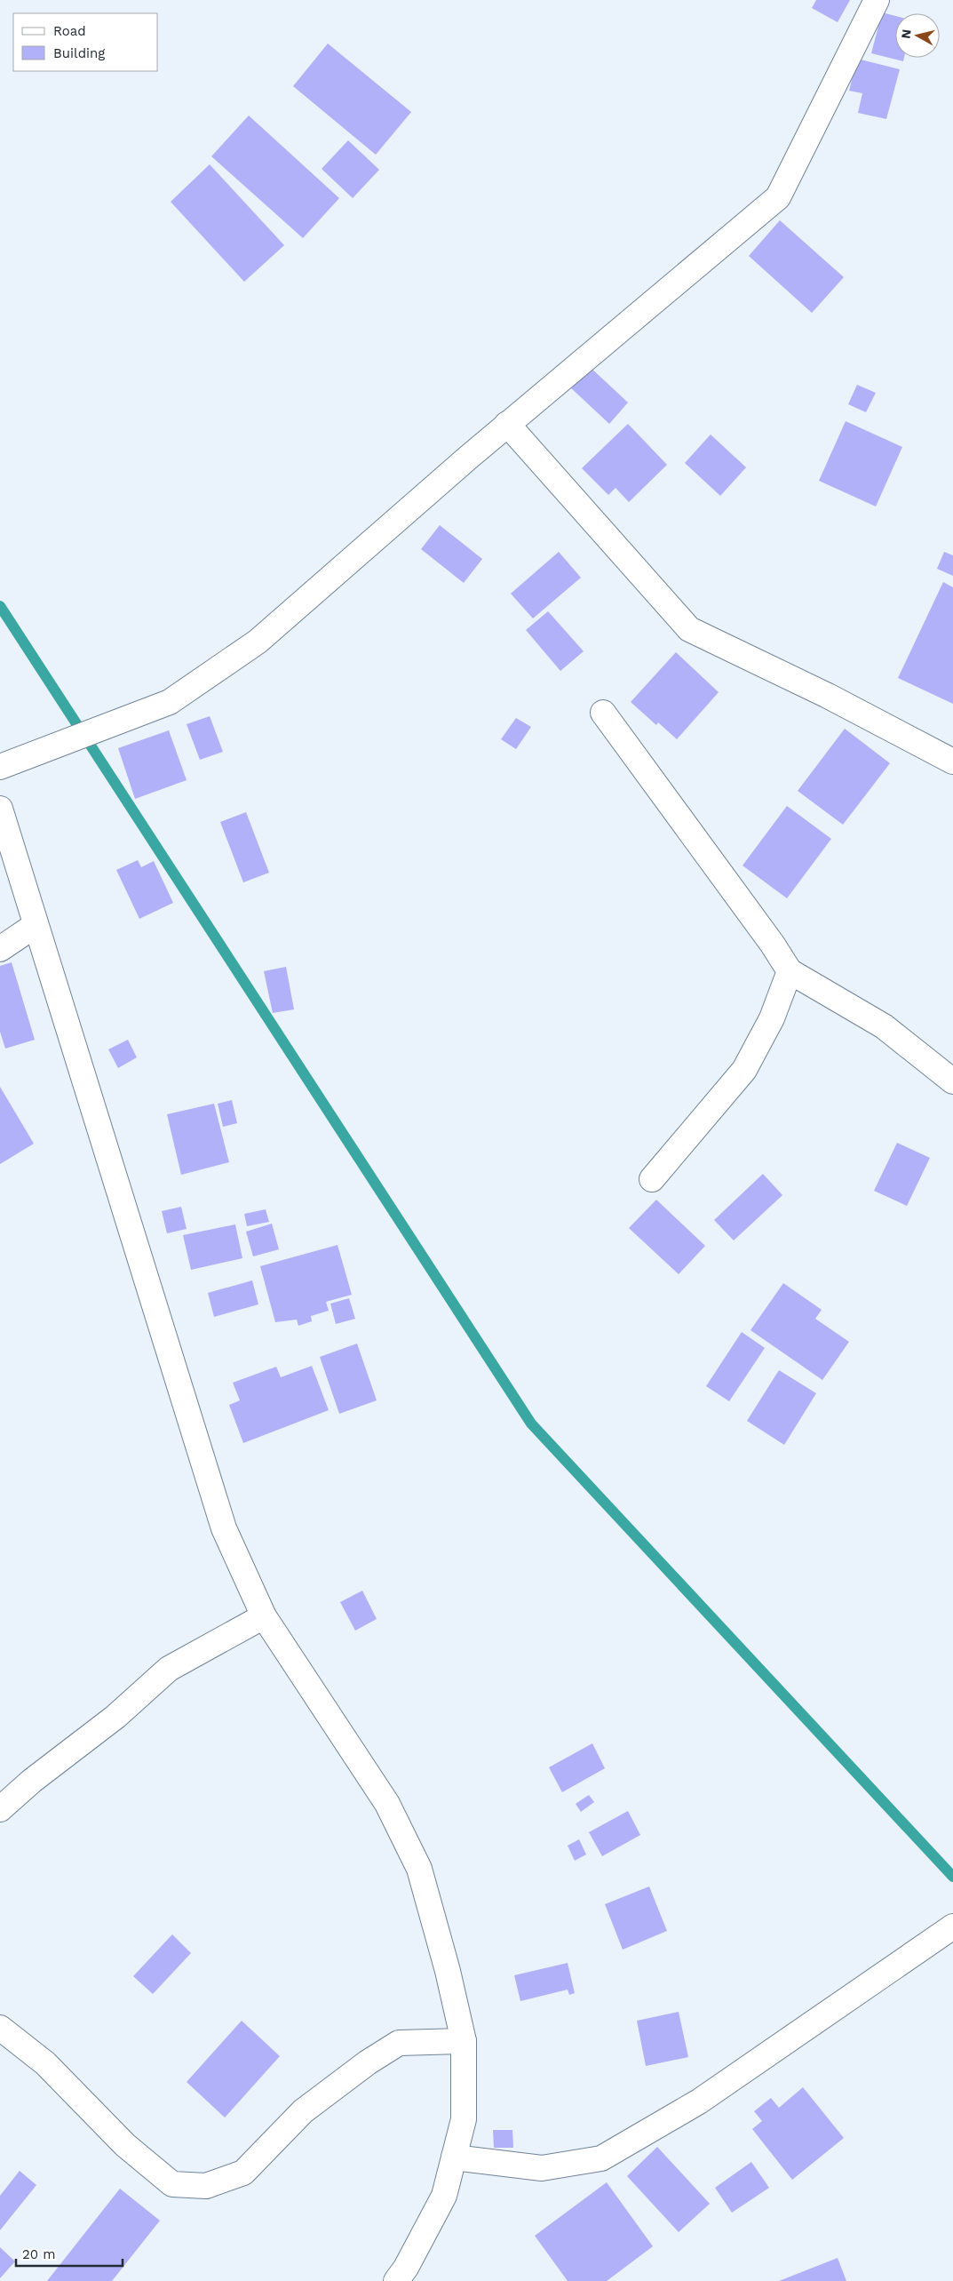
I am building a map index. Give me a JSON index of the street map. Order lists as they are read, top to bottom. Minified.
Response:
{"legend":["Road","Building"],"scale_bar":"20 m","north":"left"}
